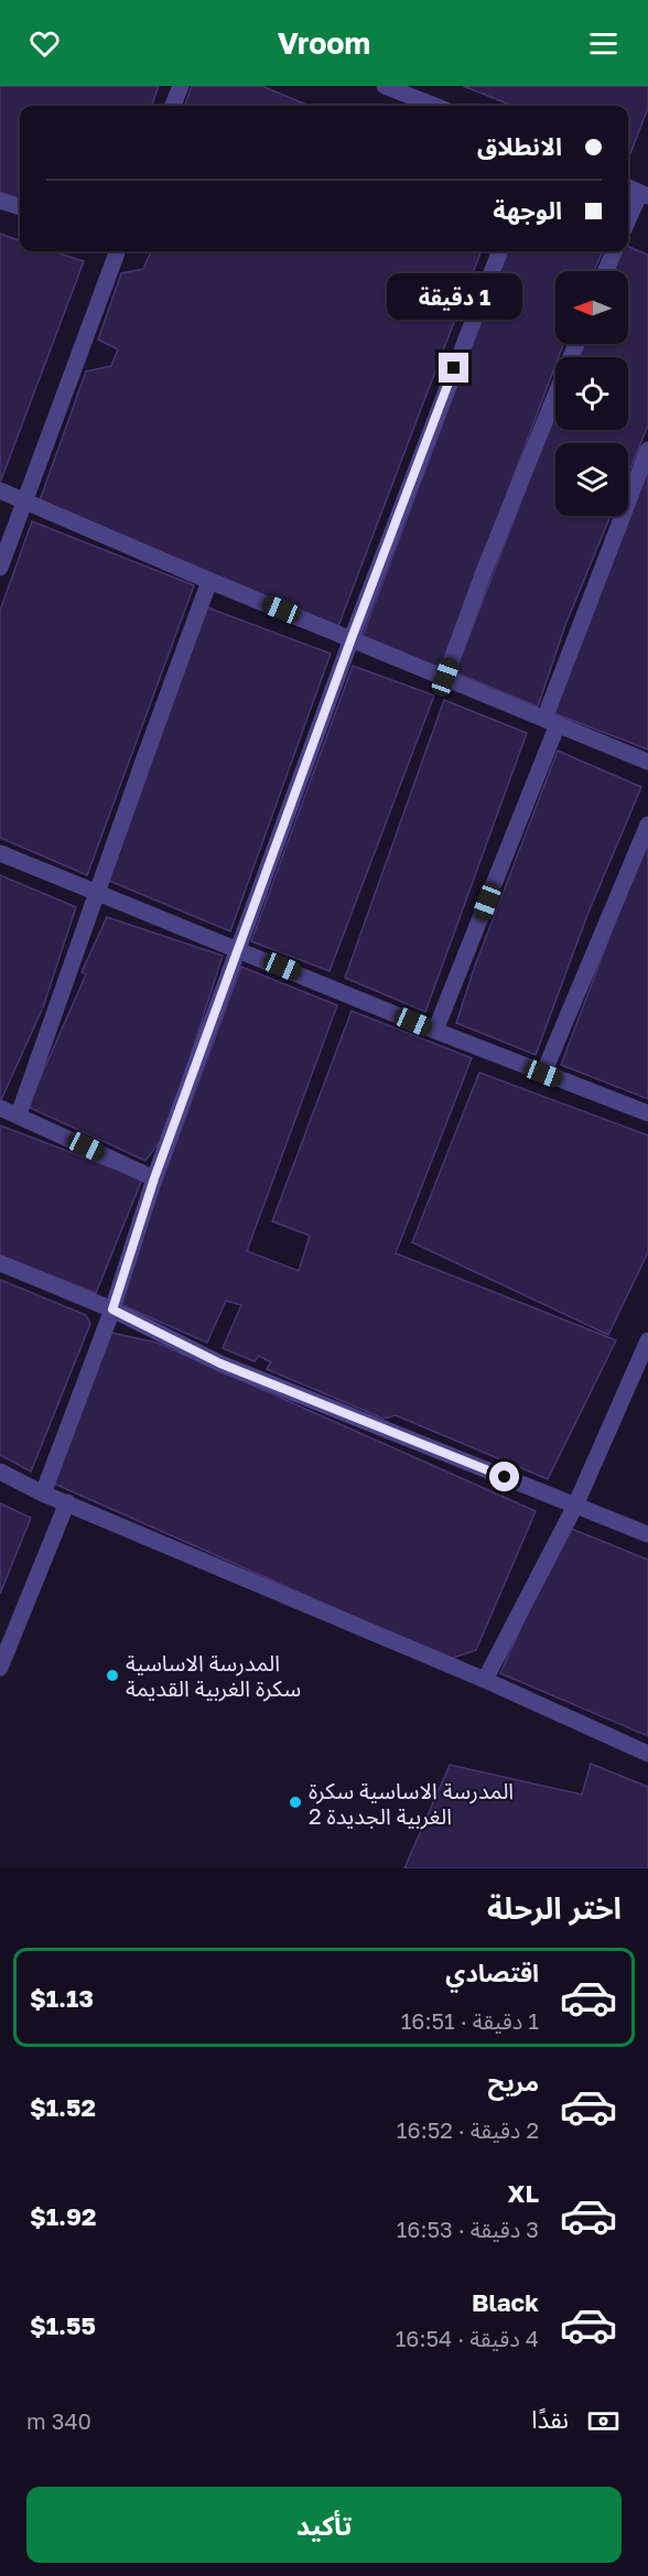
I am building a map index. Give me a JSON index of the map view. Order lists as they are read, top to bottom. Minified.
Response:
{"places":["المدرسة الاساسية سكرة الغربية القديمة","المدرسة الاساسية سكرة الغربية الجديدة 2"],"north":"left","page":{"header":"Vroom","banner":["الانطلاق","الوجهة"],"bubble":"1 دقيقة","heading":"اختر الرحلة","list":[{"name":"اقتصادي","note":"1 دقيقة · 16:51","value":"$1.13"},{"name":"مريح","note":"2 دقيقة · 16:52","value":"$1.52"},{"name":"XL","note":"3 دقيقة · 16:53","value":"$1.92"},{"name":"Black","note":"4 دقيقة · 16:54","value":"$1.55"}],"pay":["نقدًا","340 m"],"buttons":"تأكيد"}}
